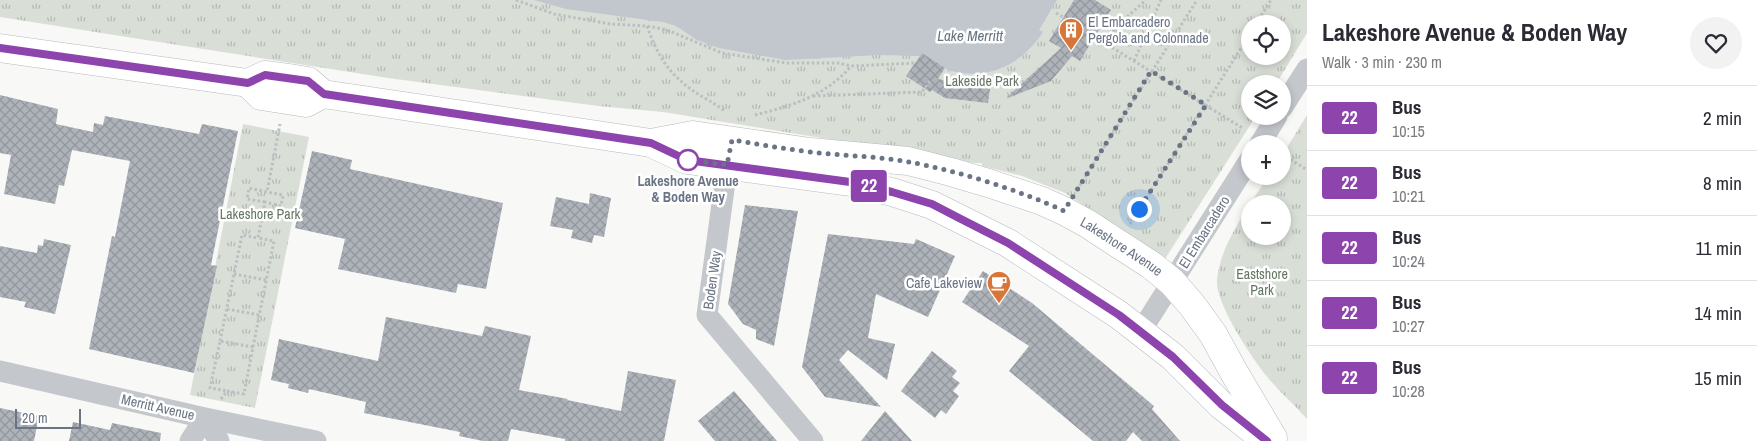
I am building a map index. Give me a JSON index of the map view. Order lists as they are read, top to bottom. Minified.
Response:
{"streets":{"main road":["Lakeshore Avenue"],"street":["El Embarcadero","Boden Way","Merritt Avenue"]},"crossings":[["El Embarcadero","Lakeshore Avenue"],["Lakeshore Avenue","Boden Way"]],"water":["Lake Merritt"],"parks":["Lakeside Park","Lakeshore Park","Eastshore Park"],"places":{"building":["El Embarcadero Pergola and Colonnade"],"other":["Lakeshore Avenue & Boden Way"],"cafe":["Cafe Lakeview"]},"lines":["bus line 22"],"scale_bar":"20 m","page":{"on_map":"22","heading":["Lakeshore Avenue & Boden Way","Walk · 3 min · 230 m"],"map_buttons":["+","−"],"list":[{"mark":"22","name":"Bus","note":"10:15","value":"2 min"},{"mark":"22","name":"Bus","note":"10:21","value":"8 min"},{"mark":"22","name":"Bus","note":"10:24","value":"11 min"},{"mark":"22","name":"Bus","note":"10:27","value":"14 min"},{"mark":"22","name":"Bus","note":"10:28","value":"15 min"}],"scale":"20 m"}}
